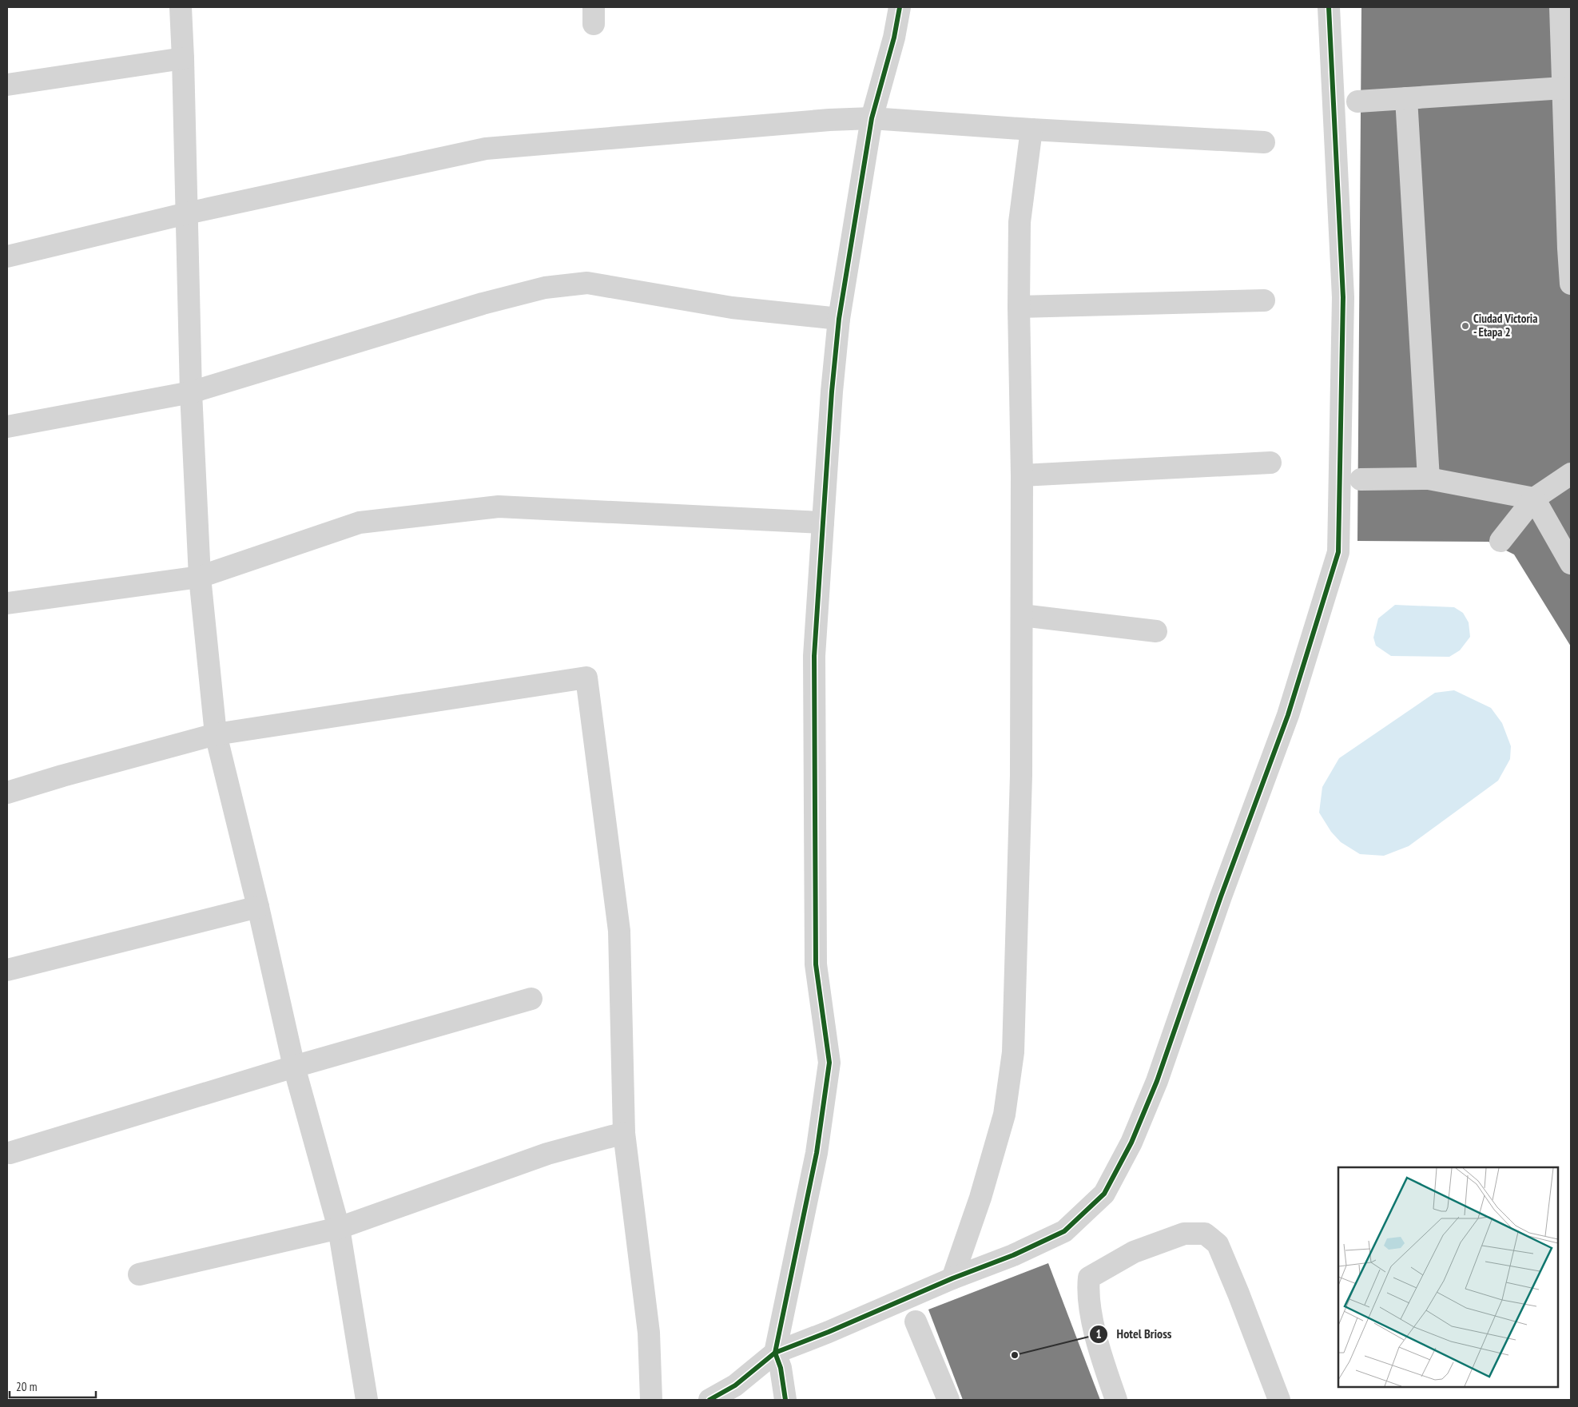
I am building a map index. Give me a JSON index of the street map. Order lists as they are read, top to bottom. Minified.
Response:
{"places":["Ciudad Victoria - Etapa 2","Hotel Brioss"],"scale_bar":"20 m"}
